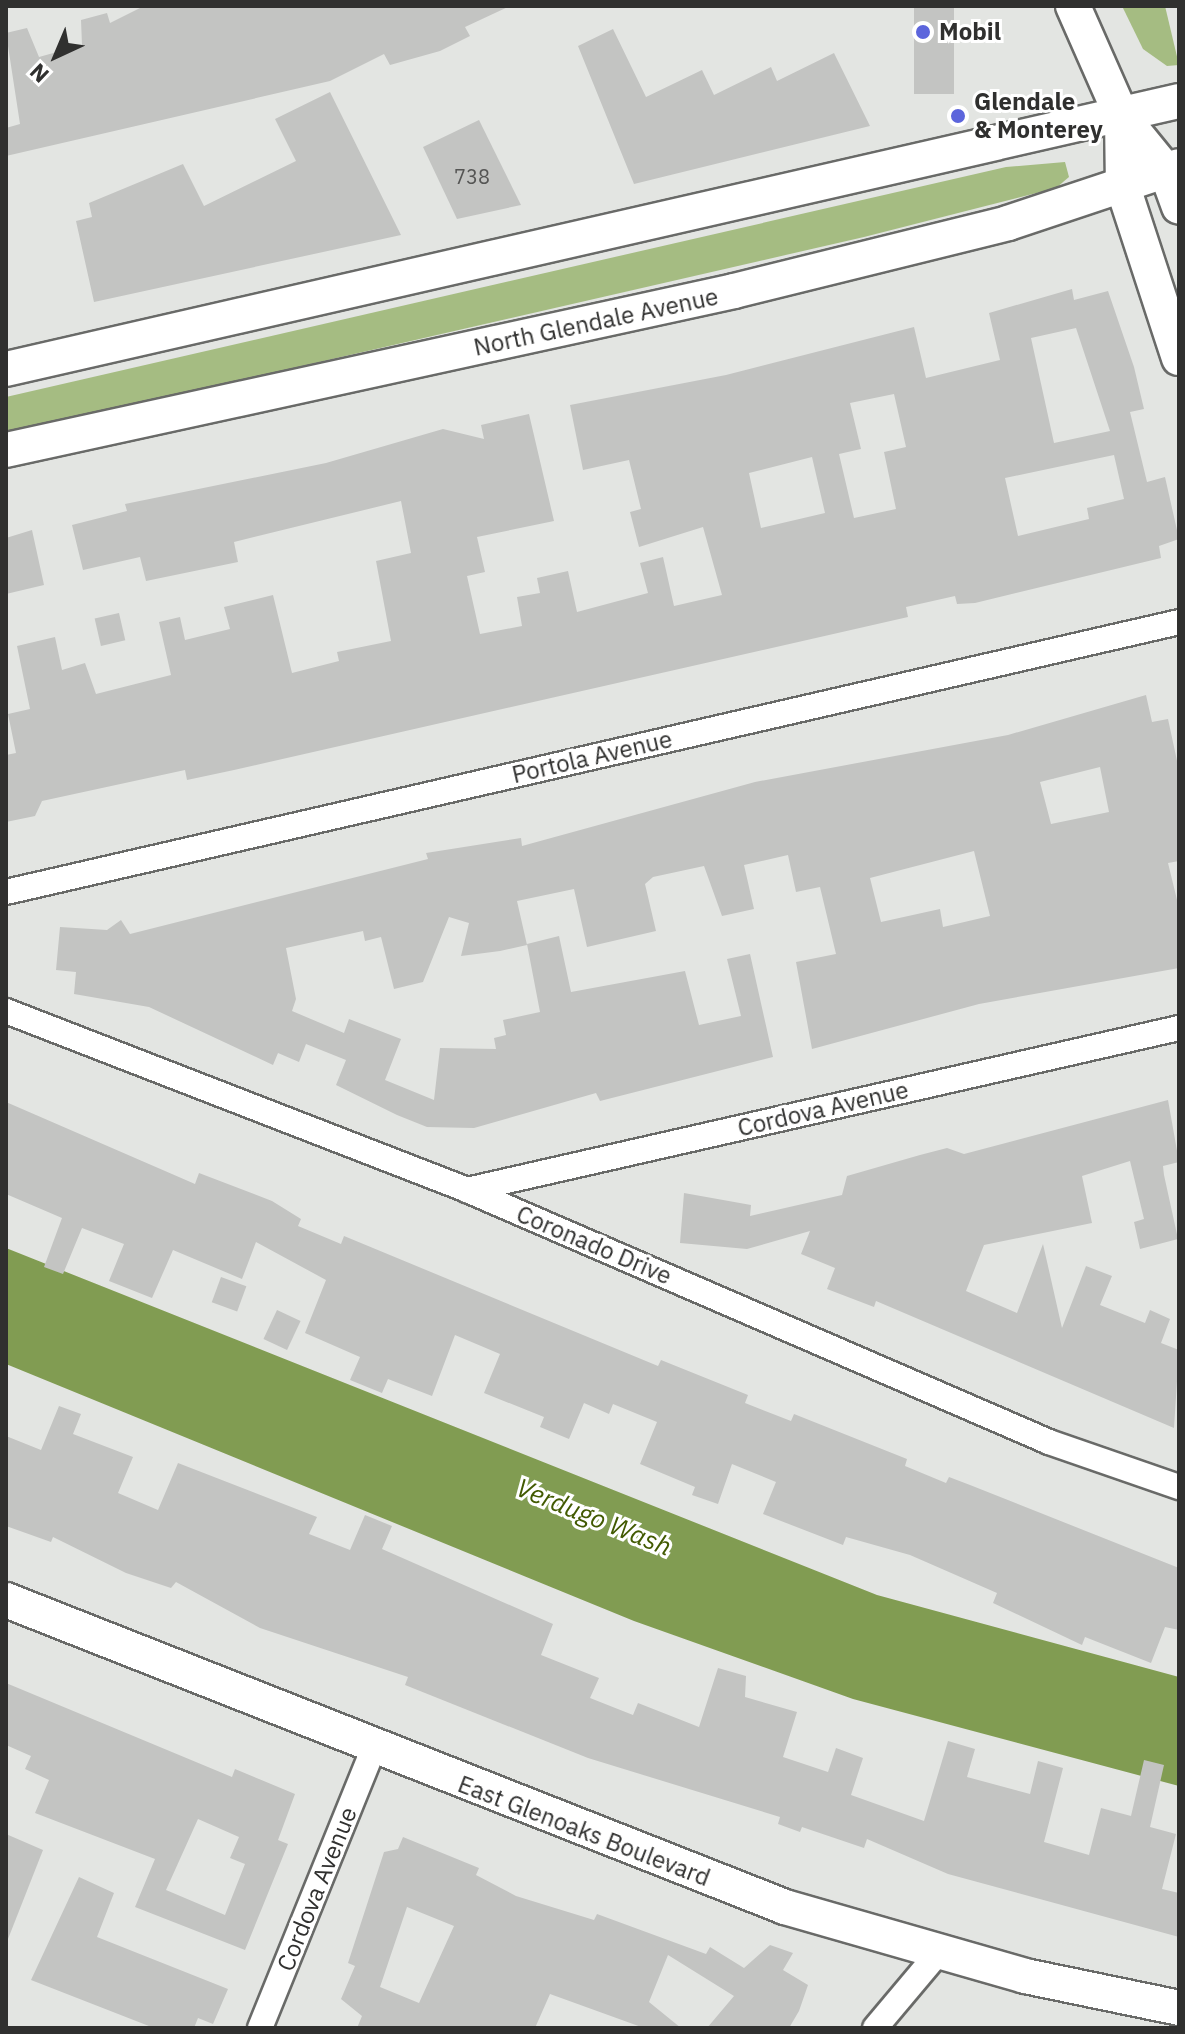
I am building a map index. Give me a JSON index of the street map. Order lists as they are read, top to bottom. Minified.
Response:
{"streets":{"main road":["North Glendale Avenue","East Glenoaks Boulevard"],"street":["Portola Avenue","Cordova Avenue","Coronado Drive"]},"crossings":[["Cordova Avenue","Coronado Drive"],["Cordova Avenue","East Glenoaks Boulevard"]],"water":["Verdugo Wash"],"places":["Mobil","Glendale & Monterey"],"house_numbers":["738"],"north":"bottom left"}
